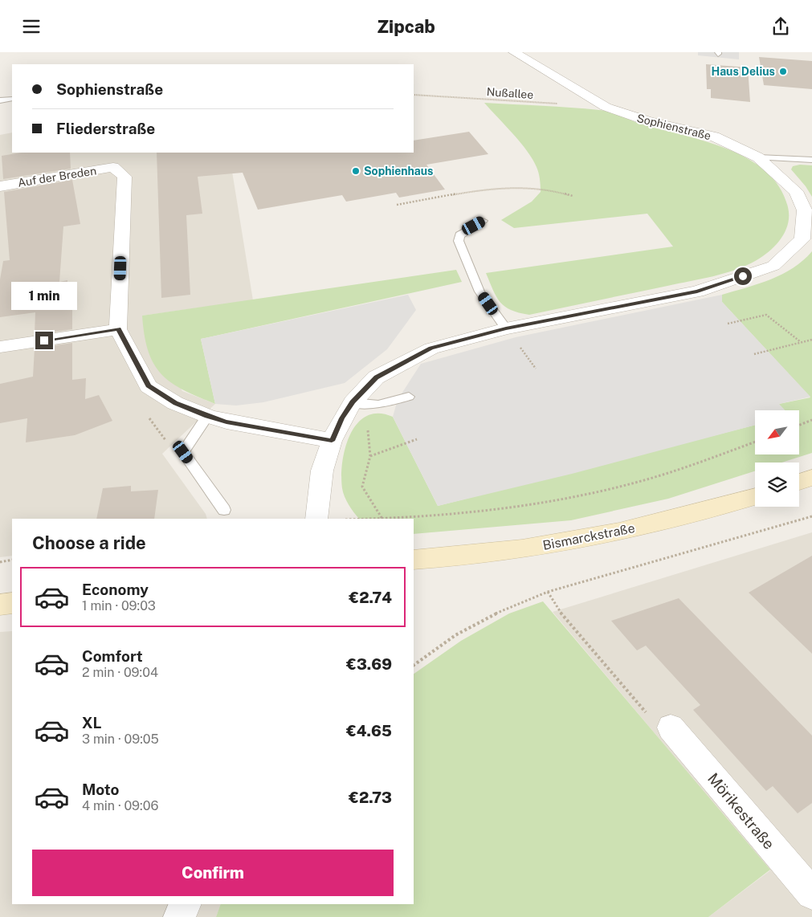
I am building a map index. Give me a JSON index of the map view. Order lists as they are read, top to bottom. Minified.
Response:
{"streets":{"main road":["Bismarckstraße"],"street":["Sophienstraße","Auf der Breden","Mörikestraße"],"path":["Nußallee"]},"crossings":[["Nußallee","Sophienstraße"]],"places":["Haus Delius","Sophienhaus"],"north":"bottom left","page":{"header":"Zipcab","banner":["Sophienstraße","Fliederstraße"],"bubble":"1 min","heading":"Choose a ride","list":[{"name":"Economy","note":"1 min · 09:03","value":"€2.74"},{"name":"Comfort","note":"2 min · 09:04","value":"€3.69"},{"name":"XL","note":"3 min · 09:05","value":"€4.65"},{"name":"Moto","note":"4 min · 09:06","value":"€2.73"}],"buttons":"Confirm"}}
